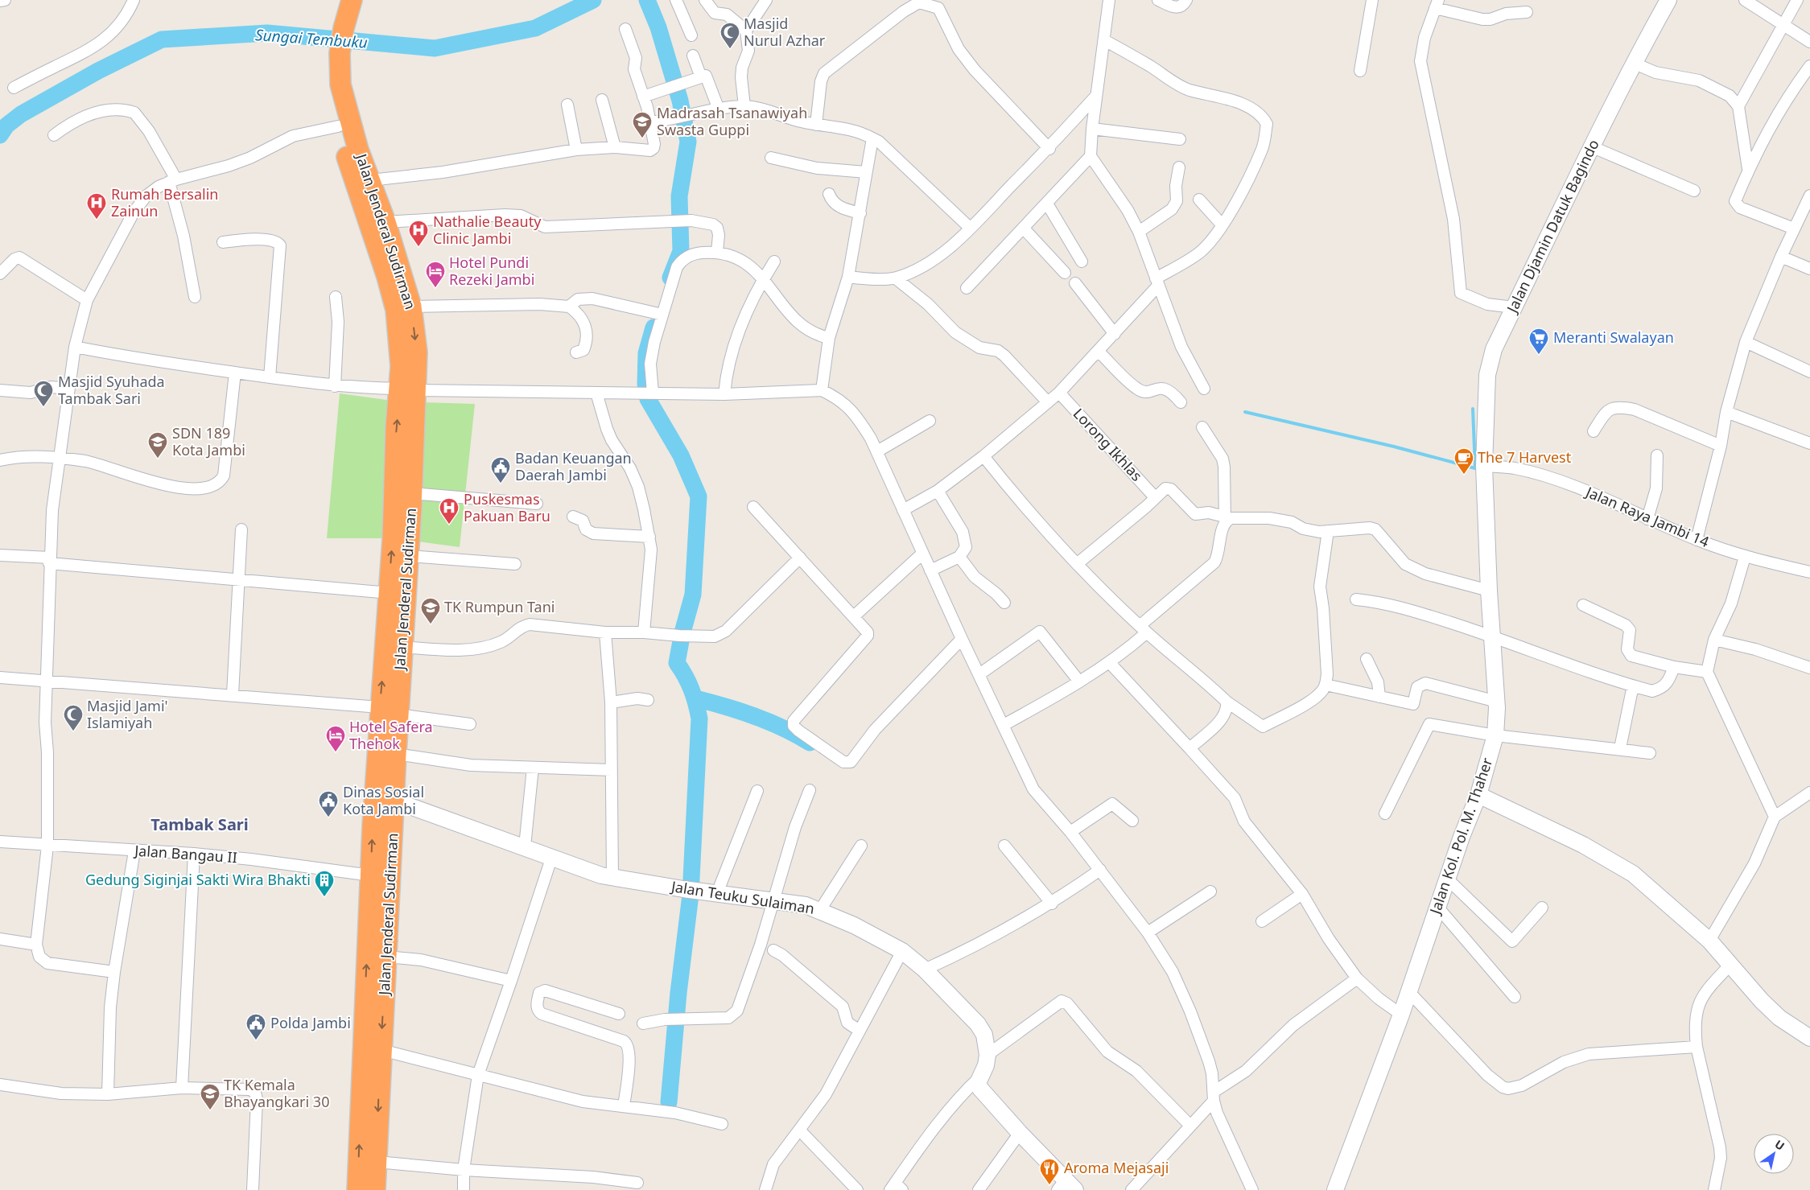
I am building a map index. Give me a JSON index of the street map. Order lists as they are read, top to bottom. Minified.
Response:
{"streets":{"highway":["Jalan Jenderal Sudirman"],"street":["Jalan Djamin Datuk Bagindo","Lorong Ikhlas","Jalan Raya Jambi 14","Jalan Kol. Pol. M. Thaher","Jalan Bangau II","Jalan Teuku Sulaiman"]},"crossings":[["Jalan Djamin Datuk Bagindo","Jalan Raya Jambi 14"],["Jalan Djamin Datuk Bagindo","Jalan Kol. Pol. M. Thaher"],["Jalan Jenderal Sudirman","Jalan Bangau II"],["Jalan Jenderal Sudirman","Jalan Teuku Sulaiman"],["Jalan Raya Jambi 14","Jalan Kol. Pol. M. Thaher"]],"districts":["Tambak Sari"],"water":["Sungai Tembuku"],"places":{"mosque":["Masjid Nurul Azhar","Masjid Syuhada Tambak Sari","Masjid Jami' Islamiyah"],"school or university":["Madrasah Tsanawiyah Swasta Guppi","SDN 189 Kota Jambi","TK Rumpun Tani","TK Kemala Bhayangkari 30"],"hospital":["Rumah Bersalin Zainun","Nathalie Beauty Clinic Jambi","Puskesmas Pakuan Baru"],"hotel":["Hotel Pundi Rezeki Jambi","Hotel Safera Thehok"],"supermarket":["Meranti Swalayan"],"cafe":["The 7 Harvest"],"public building":["Badan Keuangan Daerah Jambi","Dinas Sosial Kota Jambi","Polda Jambi"],"building":["Gedung Siginjai Sakti Wira Bhakti"],"restaurant":["Aroma Mejasaji"]},"north":"top right"}
